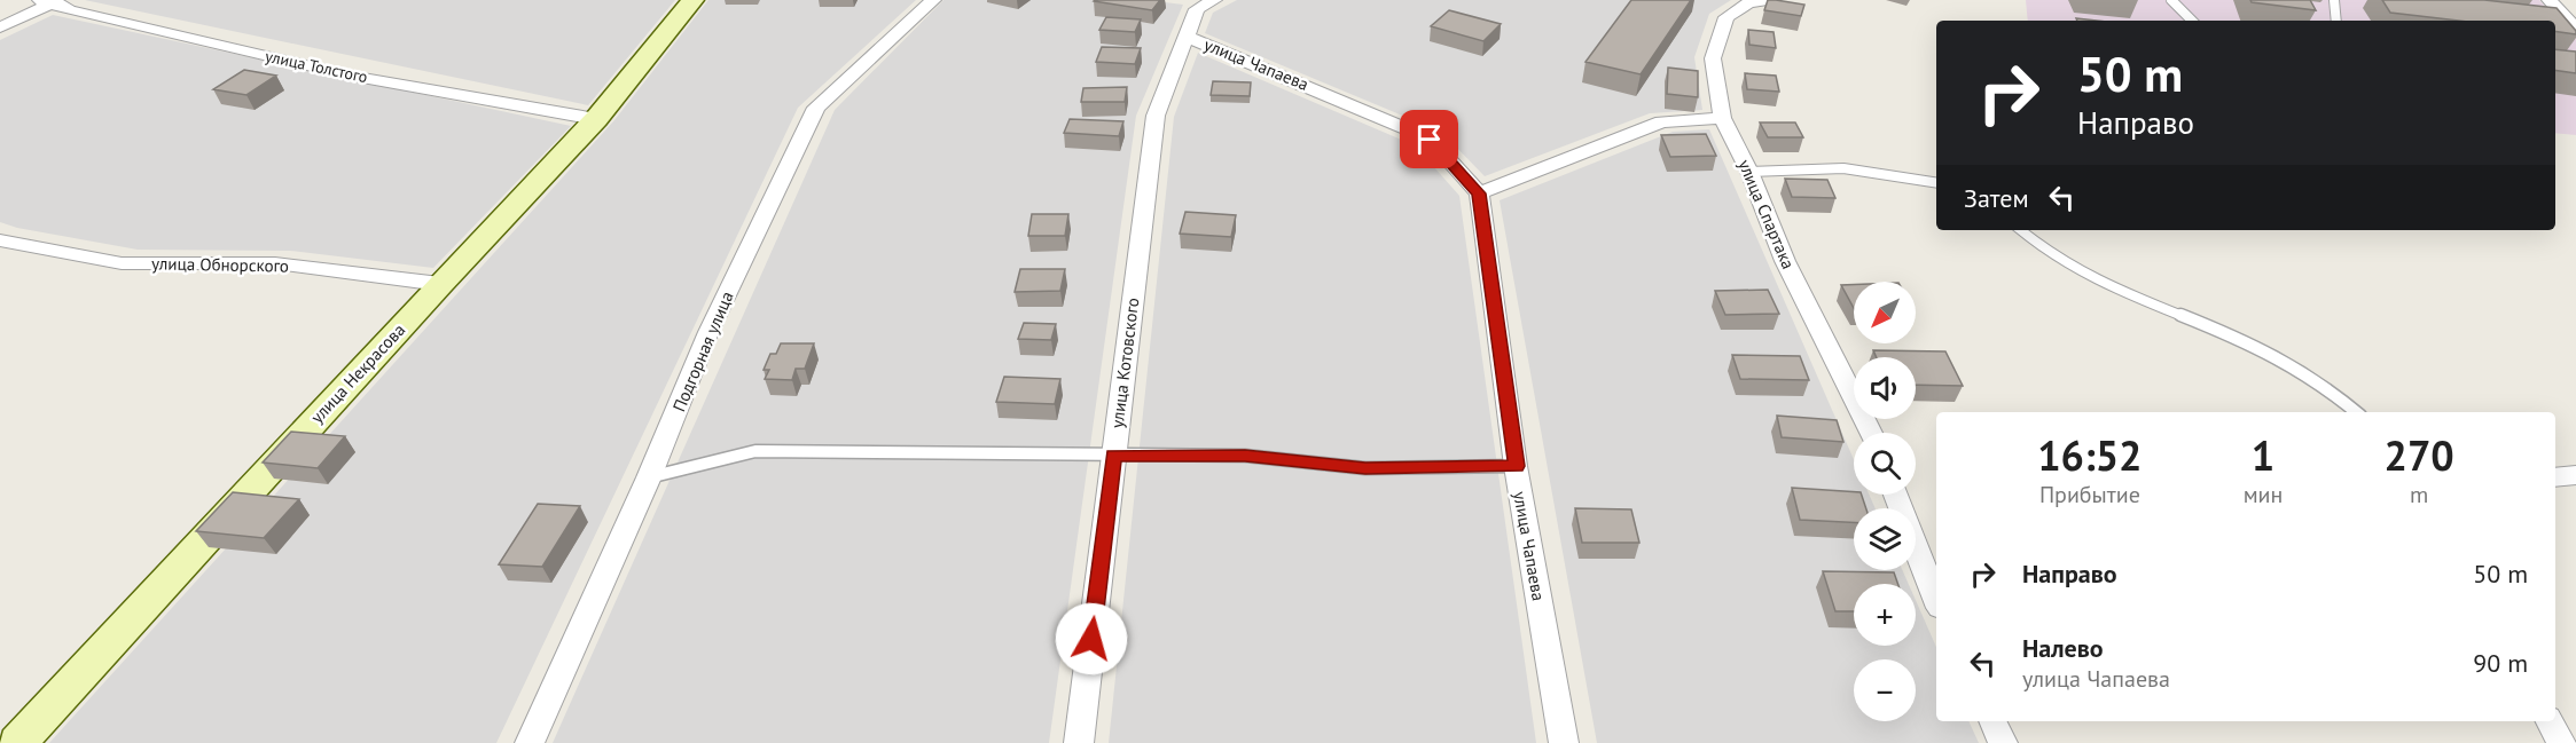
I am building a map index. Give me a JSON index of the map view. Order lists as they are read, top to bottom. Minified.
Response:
{"streets":{"main road":["улица Некрасова"],"street":["улица Чапаева","улица Толстого","улица Спартака","улица Обнорского","Подгорная улица","улица Котовского"]},"crossings":[["улица Чапаева","улица Котовского"],["улица Толстого","улица Некрасова"],["улица Обнорского","улица Некрасова"]],"north":"bottom left","page":{"turn":["50 m","Направо"],"then":"Затем","map_buttons":["+","−"],"eta":["16:52","Прибытие","1","мин","270","m"],"list":[{"name":"Направо","value":"50 m"},{"name":"Налево","note":"улица Чапаева","value":"90 m"}]}}
